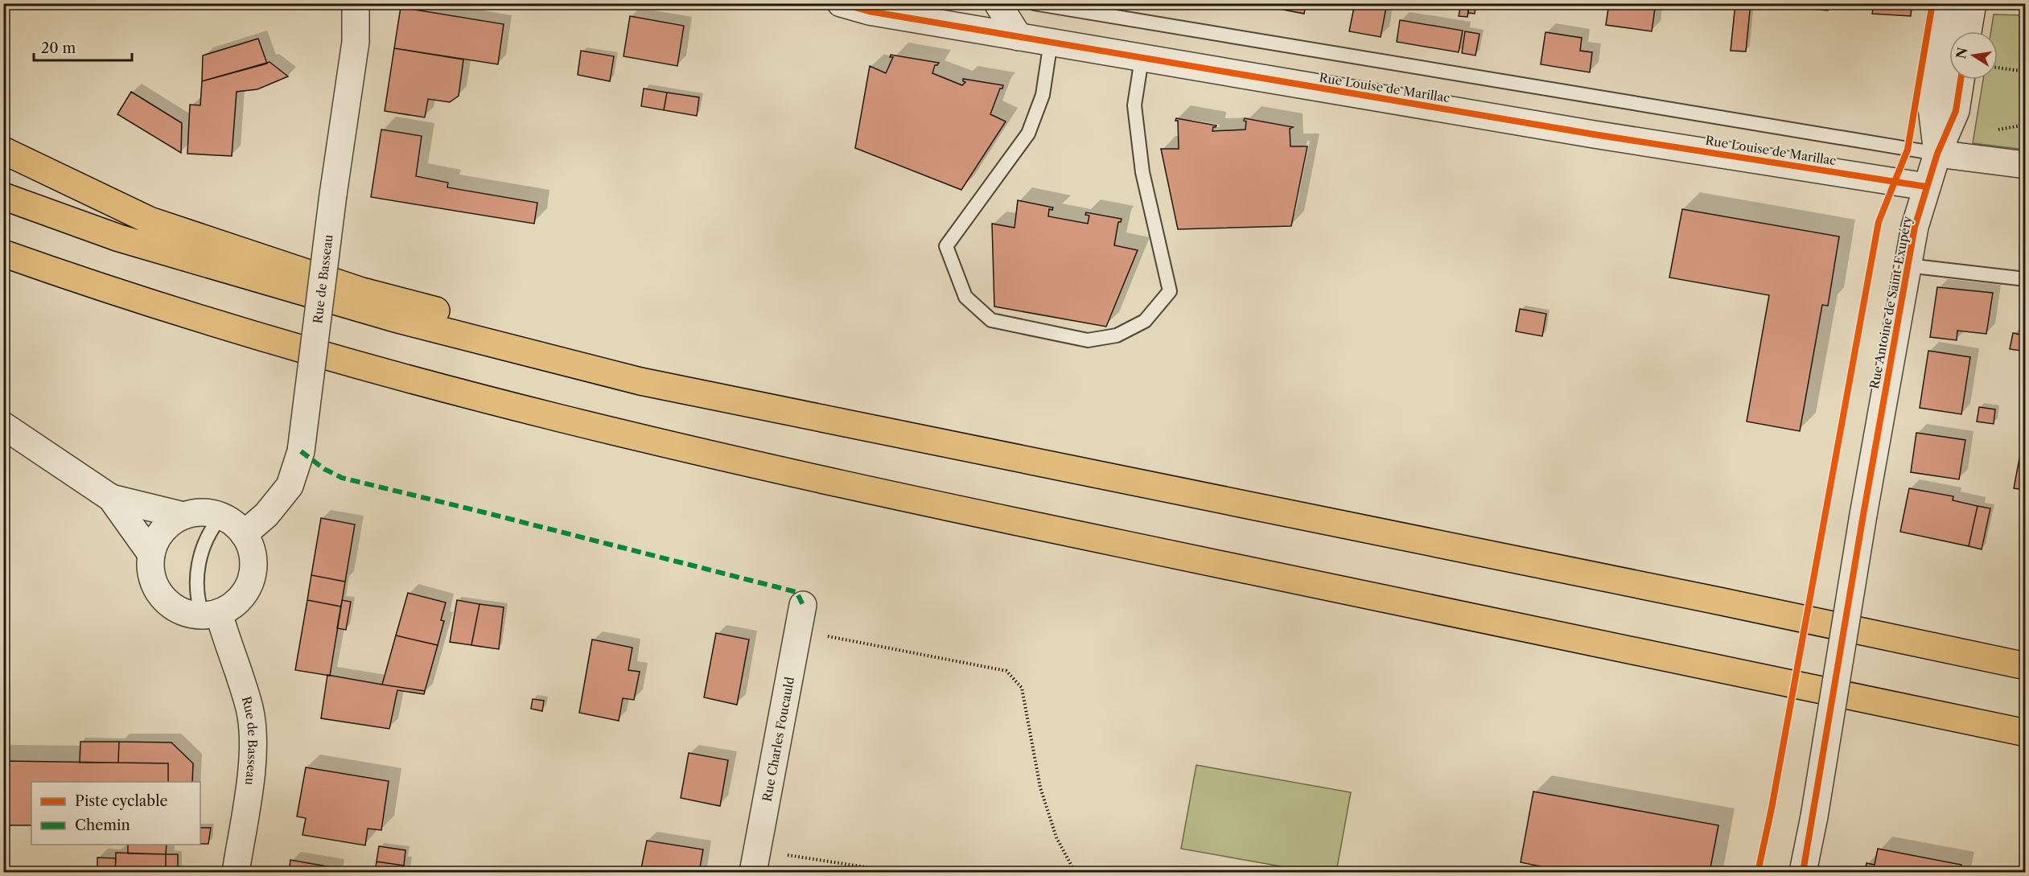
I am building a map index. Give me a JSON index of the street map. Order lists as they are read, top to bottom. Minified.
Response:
{"streets":{"street":["Rue Louise de Marillac","Rue de Basseau","Rue Antoine de Saint-Exupéry","Rue Charles Foucauld"]},"crossings":[["Rue Louise de Marillac","Rue Antoine de Saint-Exupéry"]],"legend":["Piste cyclable","Chemin"],"scale_bar":"20 m","north":"left"}
